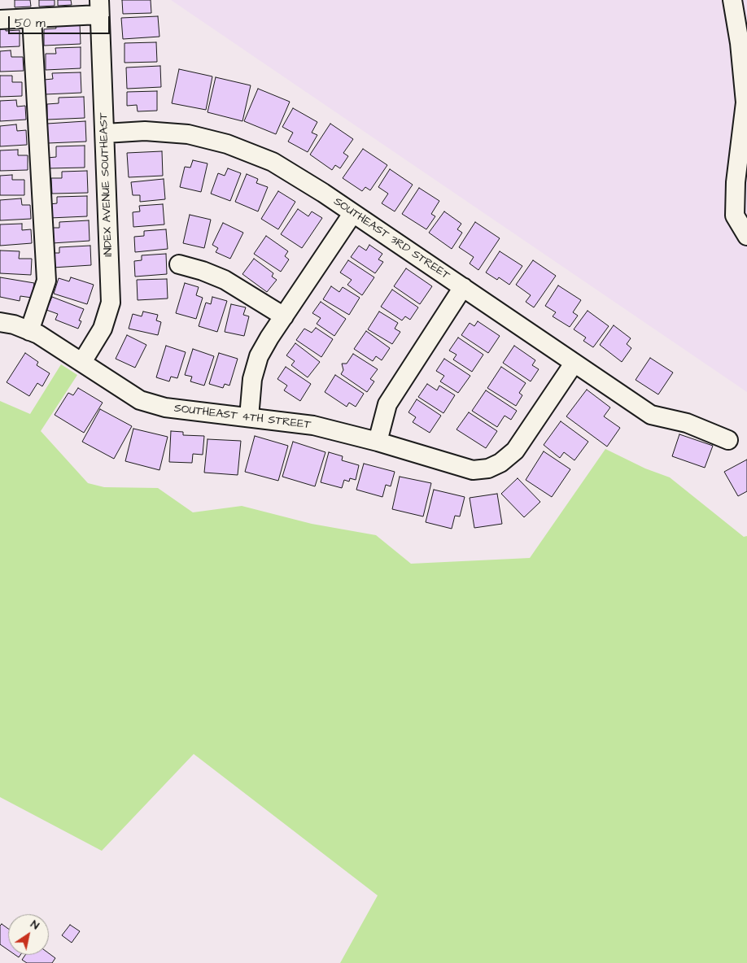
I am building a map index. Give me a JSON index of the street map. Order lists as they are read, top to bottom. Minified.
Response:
{"streets":{"street":["INDEX AVENUE SOUTHEAST","SOUTHEAST 3RD STREET","SOUTHEAST 4TH STREET"]},"crossings":[["INDEX AVENUE SOUTHEAST","SOUTHEAST 3RD STREET"],["INDEX AVENUE SOUTHEAST","SOUTHEAST 4TH STREET"],["SOUTHEAST 3RD STREET","SOUTHEAST 4TH STREET"]],"scale_bar":"50 m","north":"top right"}
